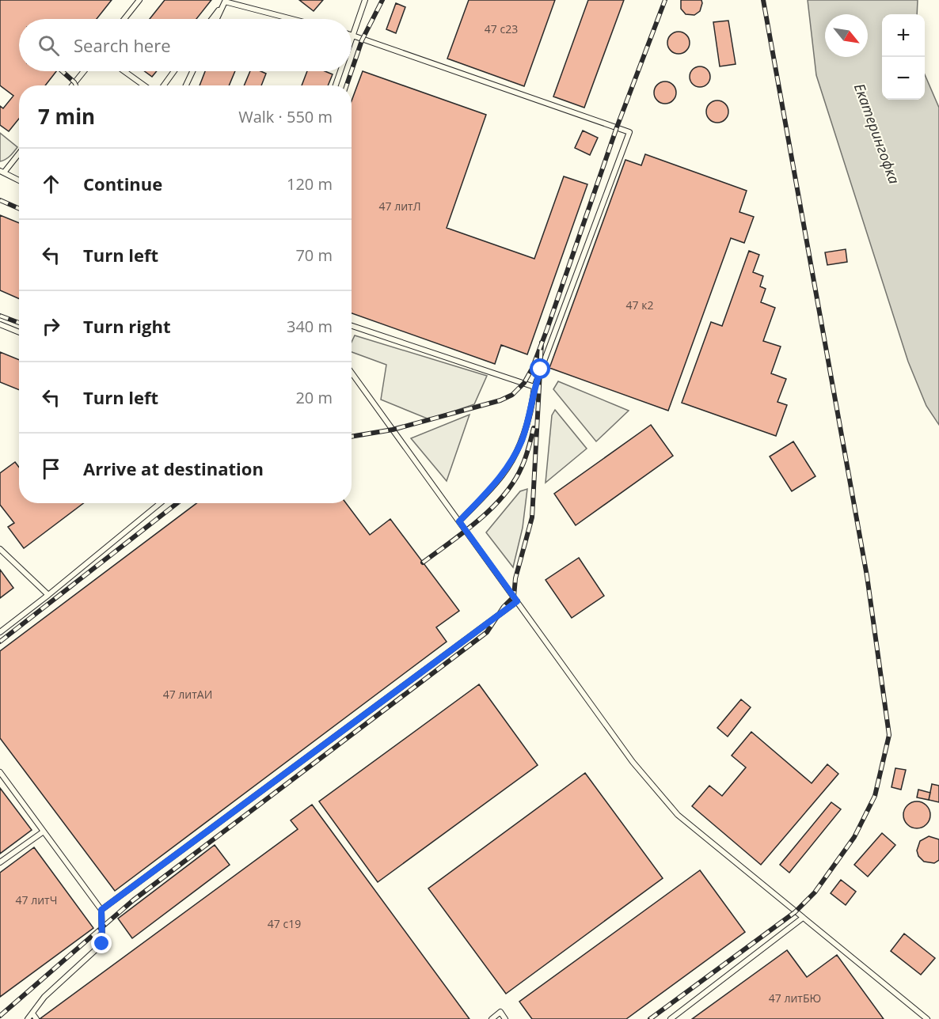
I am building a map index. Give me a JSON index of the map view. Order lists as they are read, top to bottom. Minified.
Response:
{"water":["Екатерингофка"],"house_numbers":["47 с23","47 литЛ","47 к2","47 литАИ","47 литЧ","47 с19","47 литБЮ"],"north":"bottom right","page":{"map_buttons":["+","−"],"search":"Search here","heading":["7 min","Walk · 550 m"],"list":[["Continue","120 m"],["Turn left","70 m"],["Turn right","340 m"],["Turn left","20 m"],"Arrive at destination"]}}
